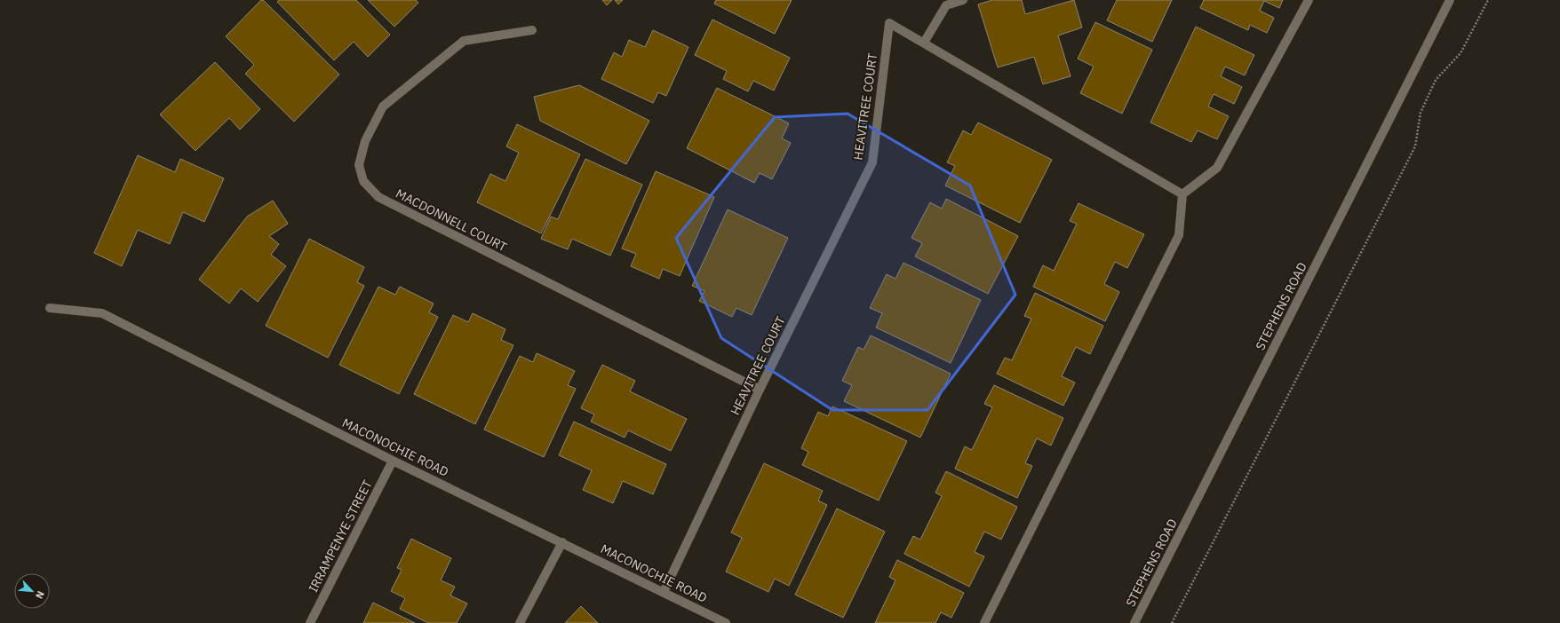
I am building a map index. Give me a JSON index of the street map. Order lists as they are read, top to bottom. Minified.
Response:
{"streets":{"street":["HEAVITREE COURT","MACDONNELL COURT","STEPHENS ROAD","MACONOCHIE ROAD","IRRAMPENYE STREET"]},"crossings":[["HEAVITREE COURT","MACDONNELL COURT"],["HEAVITREE COURT","MACONOCHIE ROAD"],["MACONOCHIE ROAD","IRRAMPENYE STREET"]],"north":"bottom right"}
